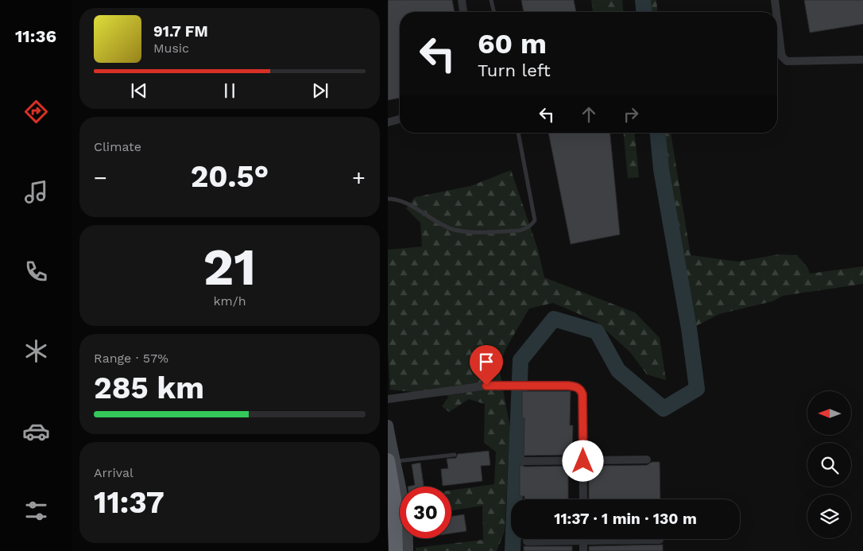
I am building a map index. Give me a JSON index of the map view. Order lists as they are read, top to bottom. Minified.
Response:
{"north":"left","page":{"tabs":"11:36","turn":["60 m","Turn left"],"song":["91.7 FM","Music"],"tile":["Climate",["21","km/h"],["Range · 57%","285 km"],["Arrival","11:37"]],"heat":["−","20.5°","+"],"limit":"30","trip":"11:37 · 1 min · 130 m"}}
